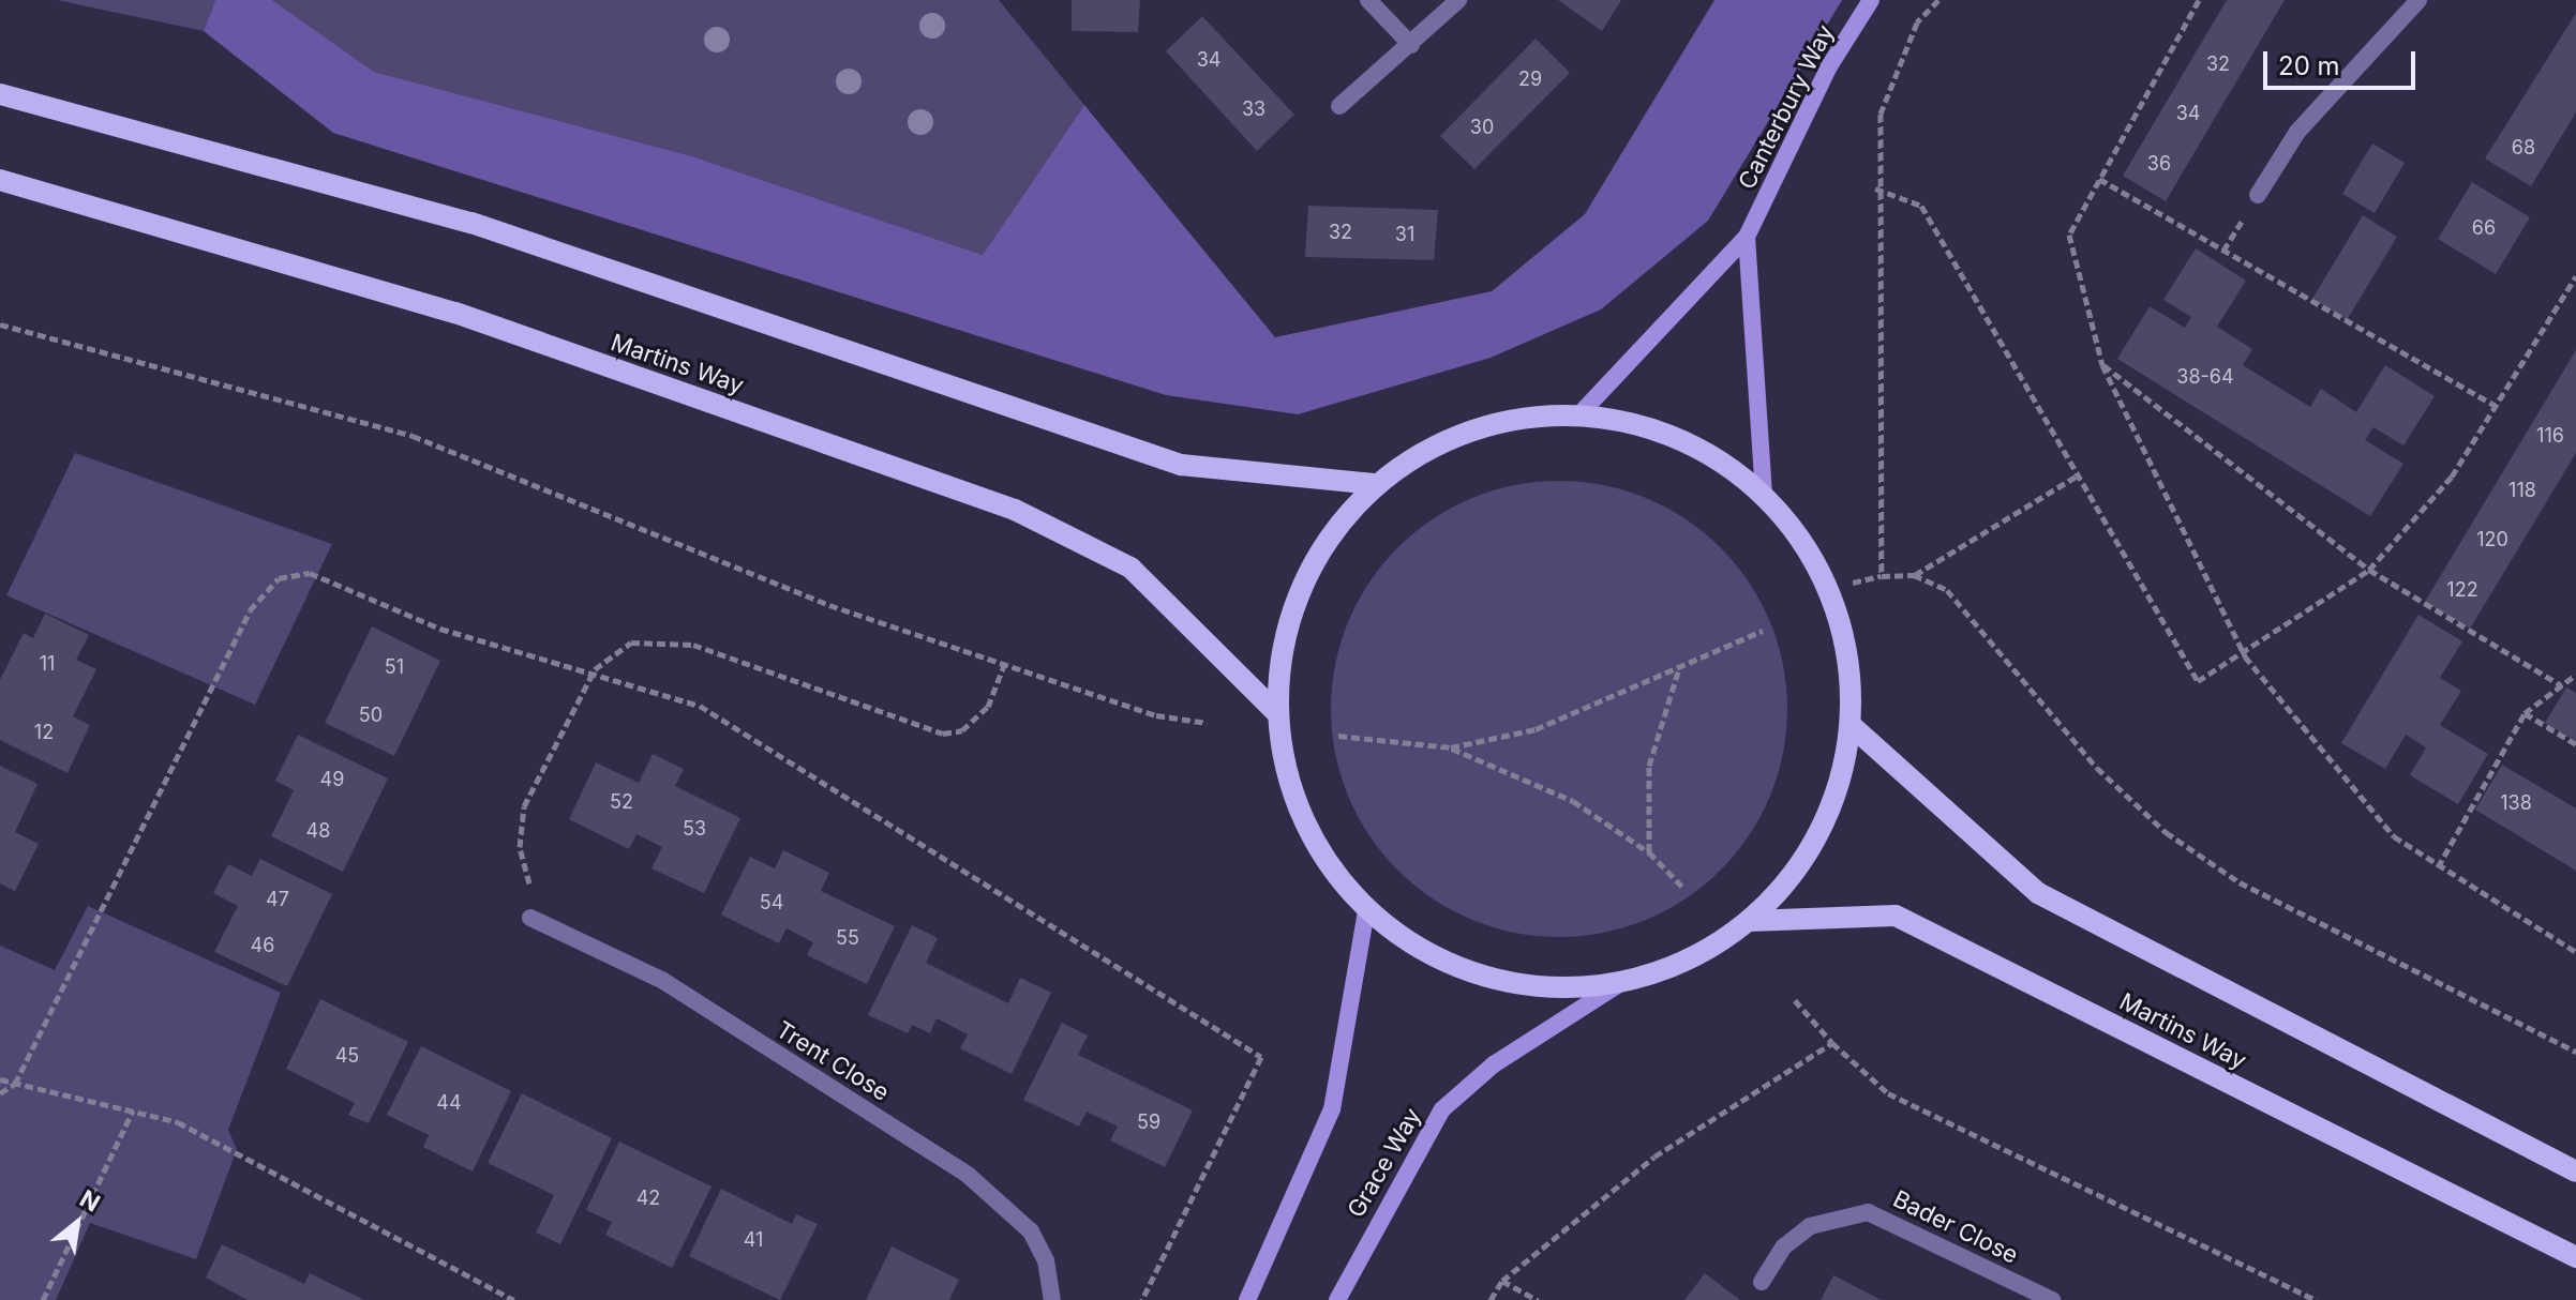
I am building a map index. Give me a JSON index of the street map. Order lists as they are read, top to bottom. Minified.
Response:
{"streets":{"main road":["Martins Way"],"street":["Canterbury Way","Trent Close","Grace Way","Bader Close"]},"house_numbers":["34","32","29","33","34","30","68","36","66","32","31","38-64","116","118","120","122","11","51","50","12","49","52","138","53","48","47","54","55","46","45","44","59","42","41"],"scale_bar":"20 m","north":"top right"}
